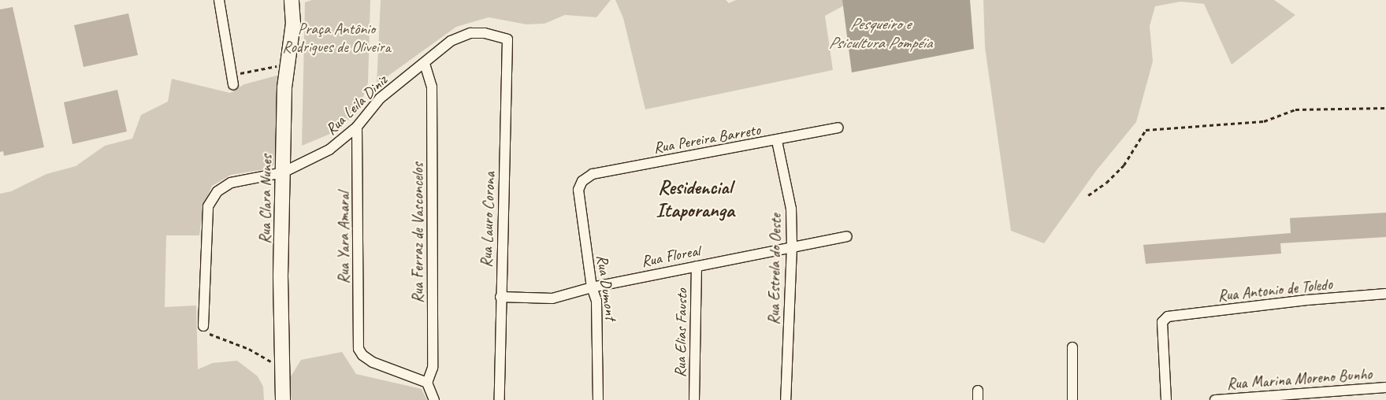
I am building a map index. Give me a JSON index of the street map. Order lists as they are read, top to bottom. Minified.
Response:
{"streets":{"street":["Rua Leila Diniz","Rua Pereira Barreto","Rua Clara Nunes","Rua Lauro Corona","Rua Ferraz de Vasconcelos","Rua Yara Amaral","Rua Floreal","Rua Estrela do Oeste","Rua Dumont","Rua Antonio de Toledo","Rua Elias Fausto","Rua Marina Moreno Bunho"]},"crossings":[["Rua Leila Diniz","Rua Clara Nunes"],["Rua Leila Diniz","Rua Lauro Corona"],["Rua Leila Diniz","Rua Ferraz de Vasconcelos"],["Rua Leila Diniz","Rua Yara Amaral"],["Rua Pereira Barreto","Rua Estrela do Oeste"],["Rua Pereira Barreto","Rua Dumont"],["Rua Lauro Corona","Rua Floreal"],["Rua Ferraz de Vasconcelos","Rua Yara Amaral"],["Rua Floreal","Rua Estrela do Oeste"],["Rua Floreal","Rua Dumont"],["Rua Floreal","Rua Elias Fausto"]],"districts":["Residencial Itaporanga"],"water":["Pesqueiro e Psicultura Pompéia"],"parks":["Praça Antônio Rodrigues de Oliveira"]}
